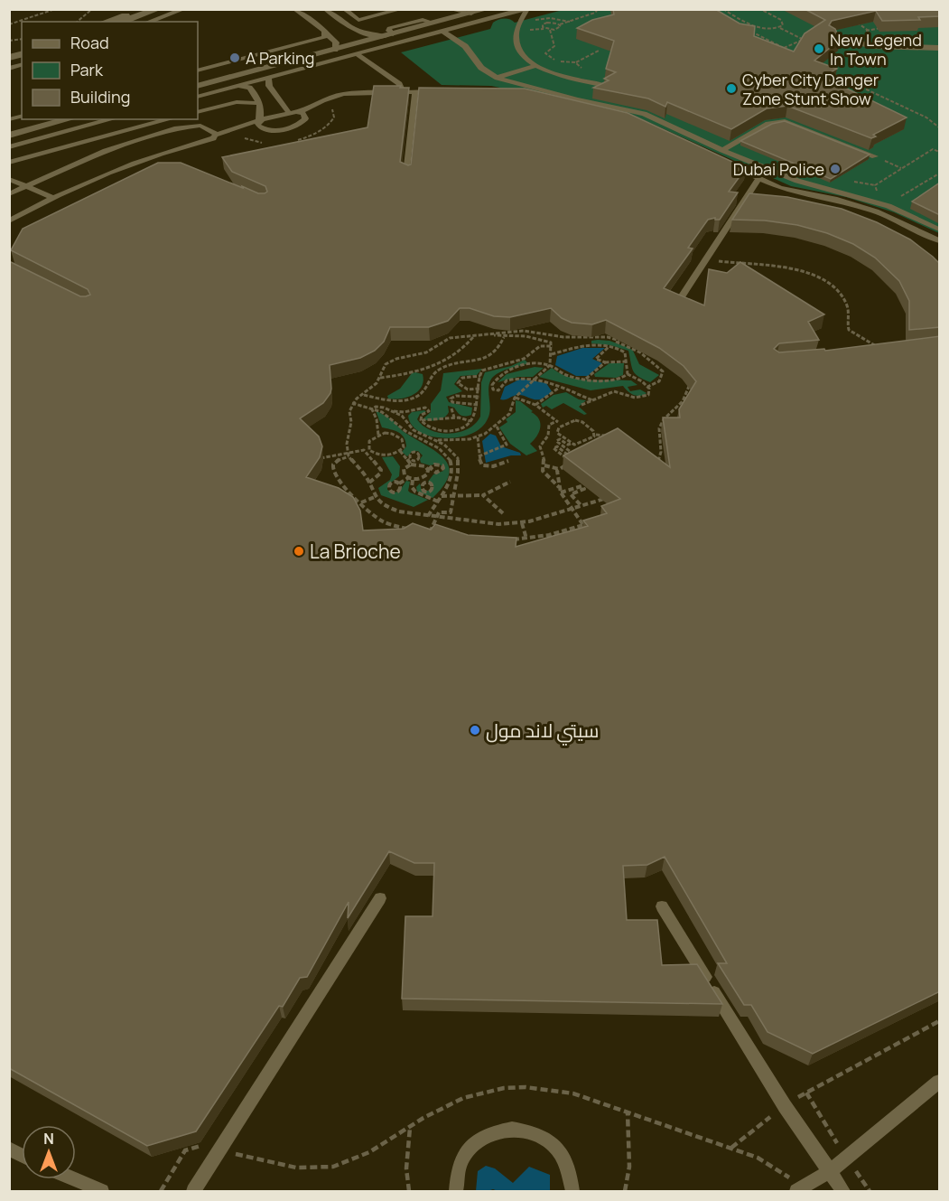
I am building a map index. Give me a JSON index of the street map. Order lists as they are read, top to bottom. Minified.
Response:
{"places":["New Legend In Town","A Parking","Cyber City Danger Zone Stunt Show","Dubai Police","La Brioche","سيتي لاند مول"],"legend":["Road","Park","Building"],"north":"top"}
